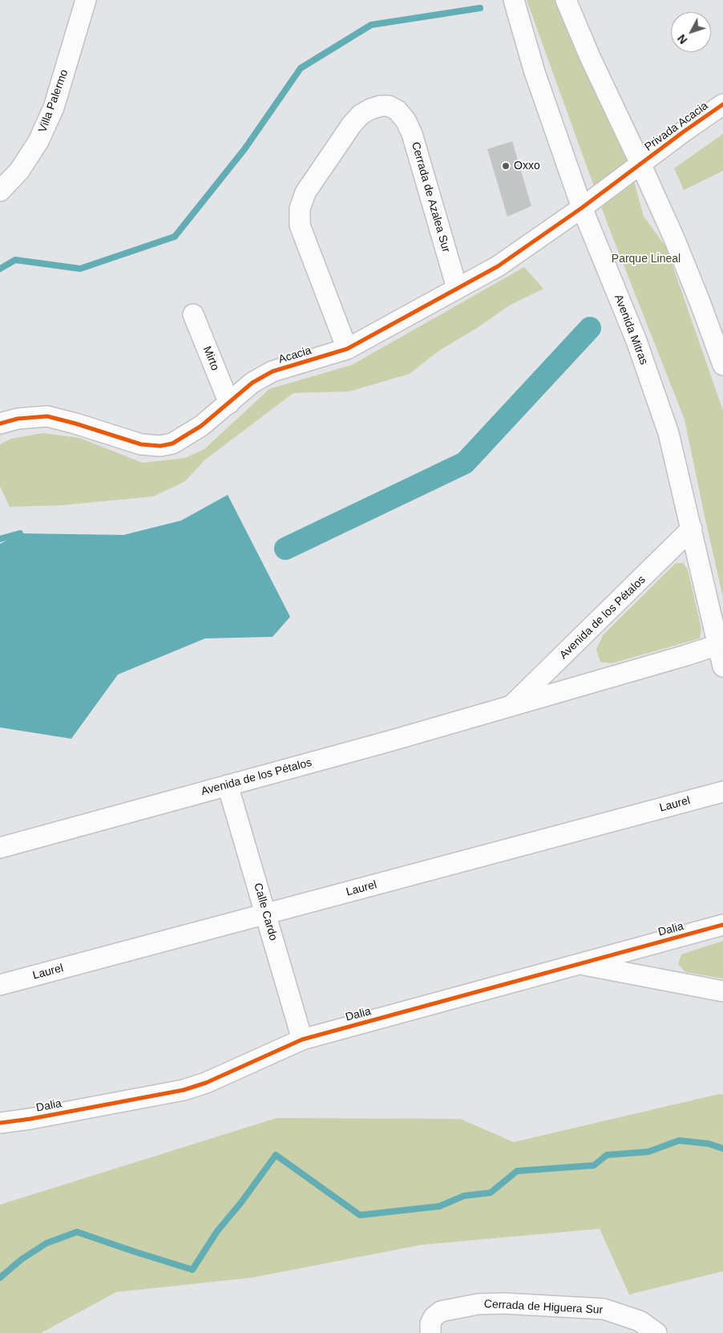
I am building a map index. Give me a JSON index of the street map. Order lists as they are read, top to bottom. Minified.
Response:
{"streets":{"street":["Villa Palermo","Privada Acacia","Cerrada de Azalea Sur","Avenida Mitras","Acacia","Mirto","Avenida de los Pétalos","Laurel","Calle Cardo","Dalia","Cerrada de Higuera Sur"]},"crossings":[["Privada Acacia","Avenida Mitras"],["Privada Acacia","Acacia"],["Cerrada de Azalea Sur","Acacia"],["Avenida Mitras","Acacia"],["Avenida Mitras","Avenida de los Pétalos"],["Acacia","Mirto"],["Avenida de los Pétalos","Calle Cardo"],["Laurel","Calle Cardo"],["Calle Cardo","Dalia"]],"parks":["Parque Lineal"],"places":["Oxxo"],"north":"bottom left"}
